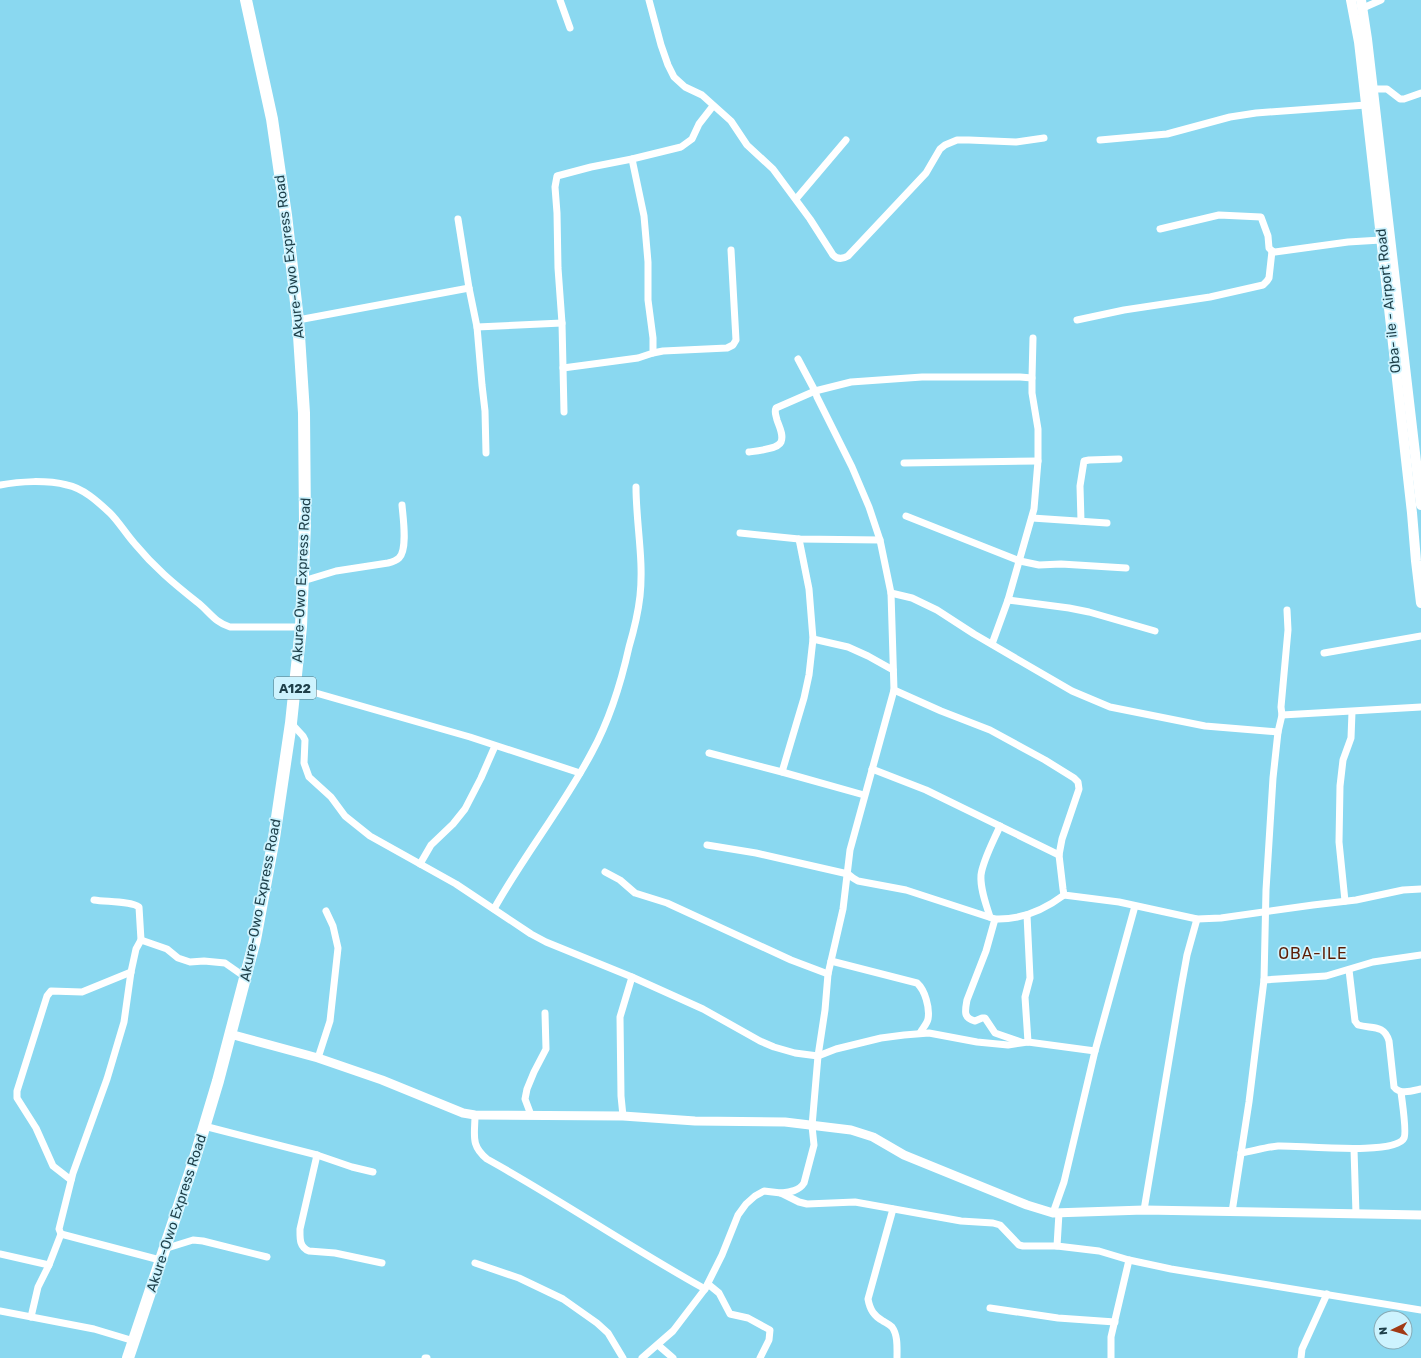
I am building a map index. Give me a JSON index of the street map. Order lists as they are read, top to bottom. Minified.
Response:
{"streets":{"highway":["Akure-Owo Express Road","A122"],"main road":["Oba- ile - Airport Road"]},"districts":["OBA-ILE"],"north":"left"}
